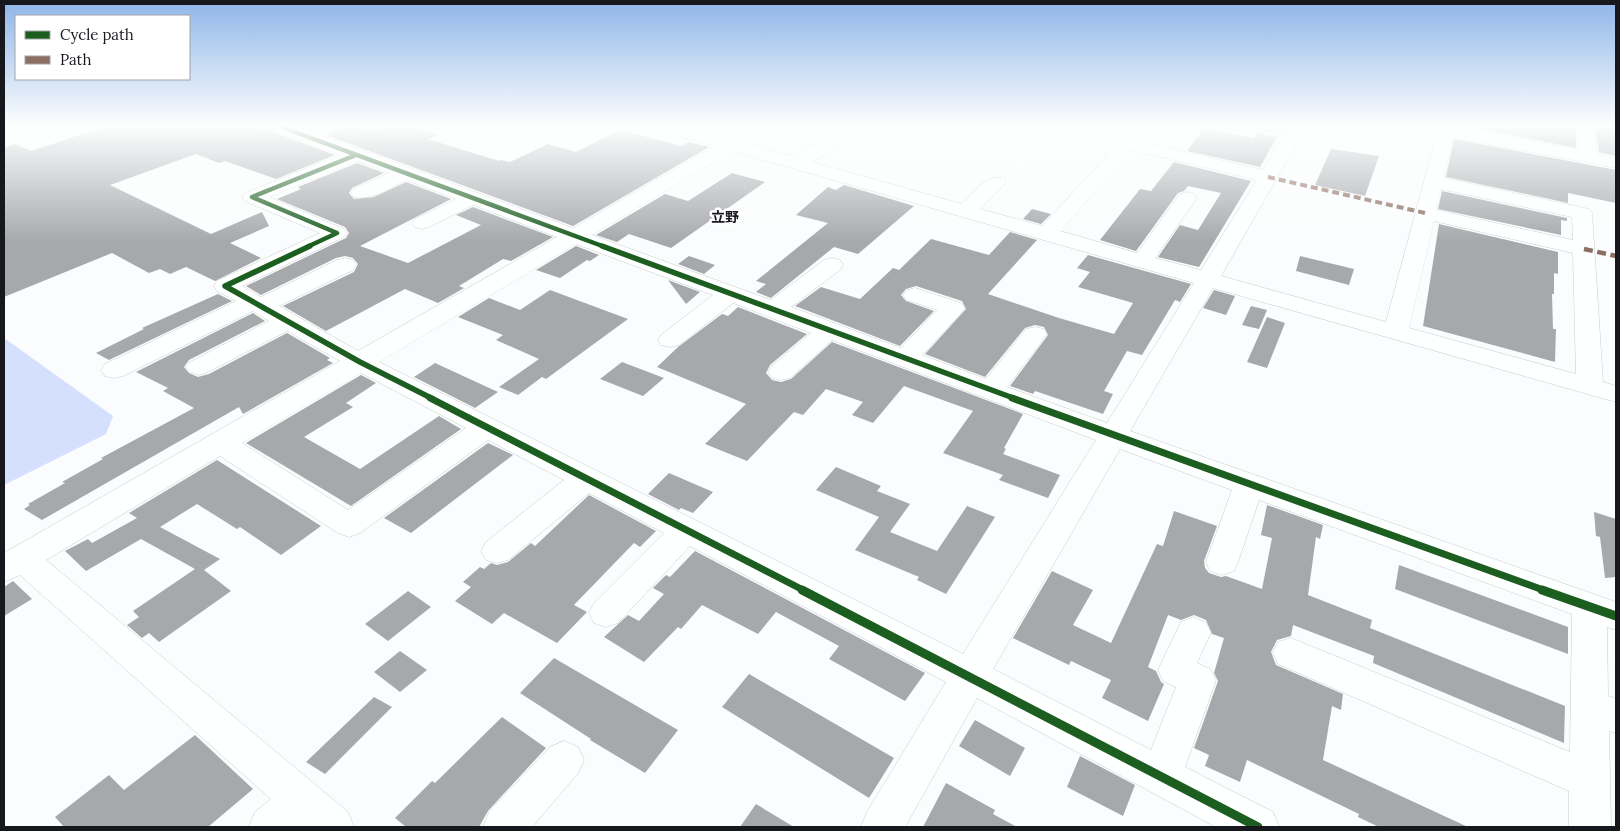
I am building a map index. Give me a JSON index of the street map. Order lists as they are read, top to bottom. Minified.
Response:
{"districts":["立野"],"legend":["Cycle path","Path"]}
